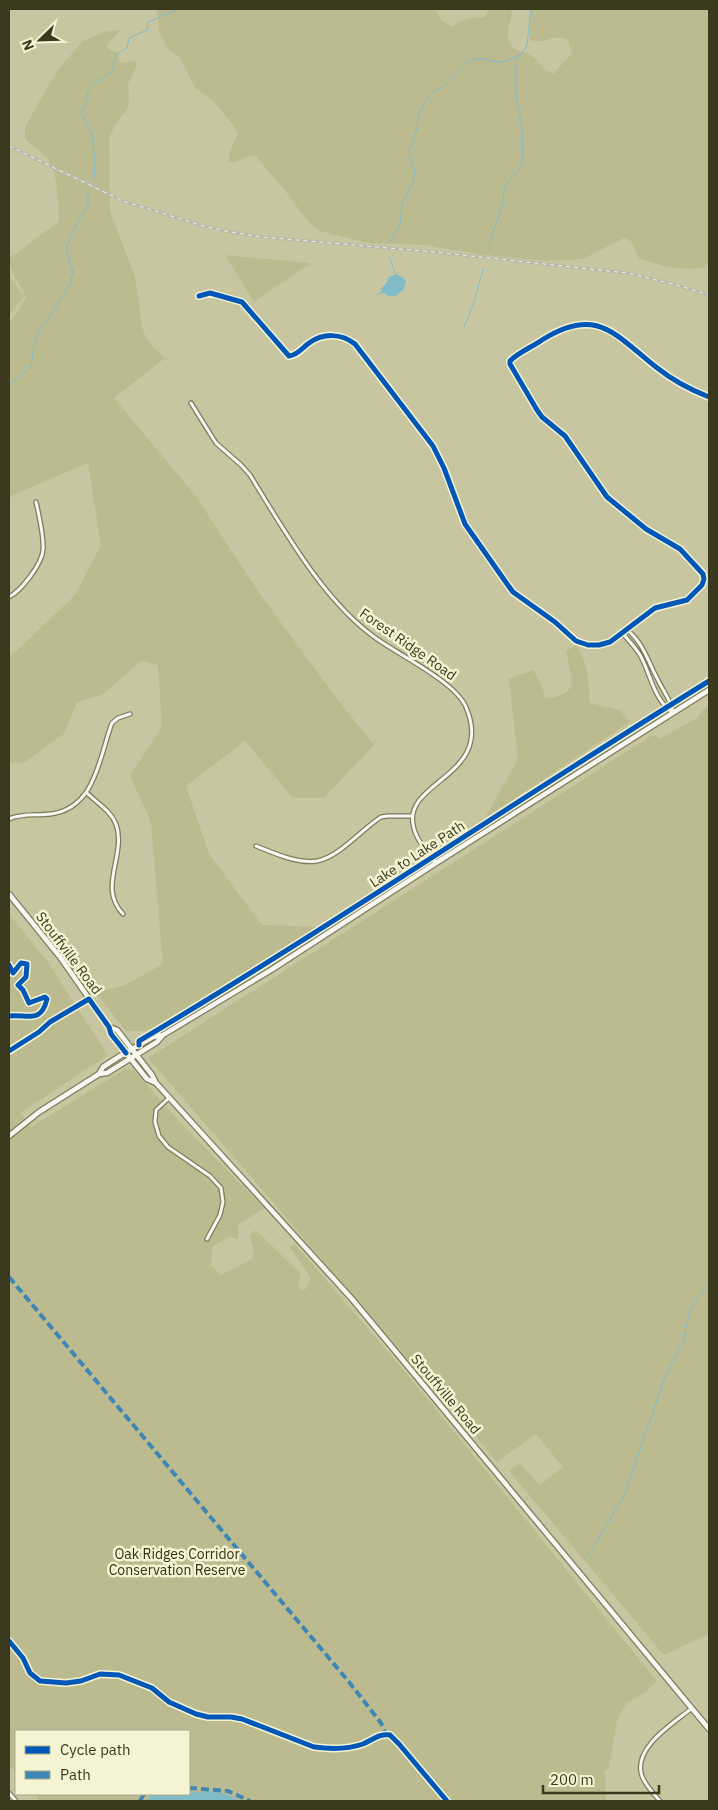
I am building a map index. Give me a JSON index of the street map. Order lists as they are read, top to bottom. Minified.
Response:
{"streets":{"main road":["Stouffville Road"],"street":["Forest Ridge Road"],"cycle path":["Lake to Lake Path"]},"parks":["Oak Ridges Corridor Conservation Reserve"],"legend":["Cycle path","Path"],"scale_bar":"200 m","north":"bottom left"}
